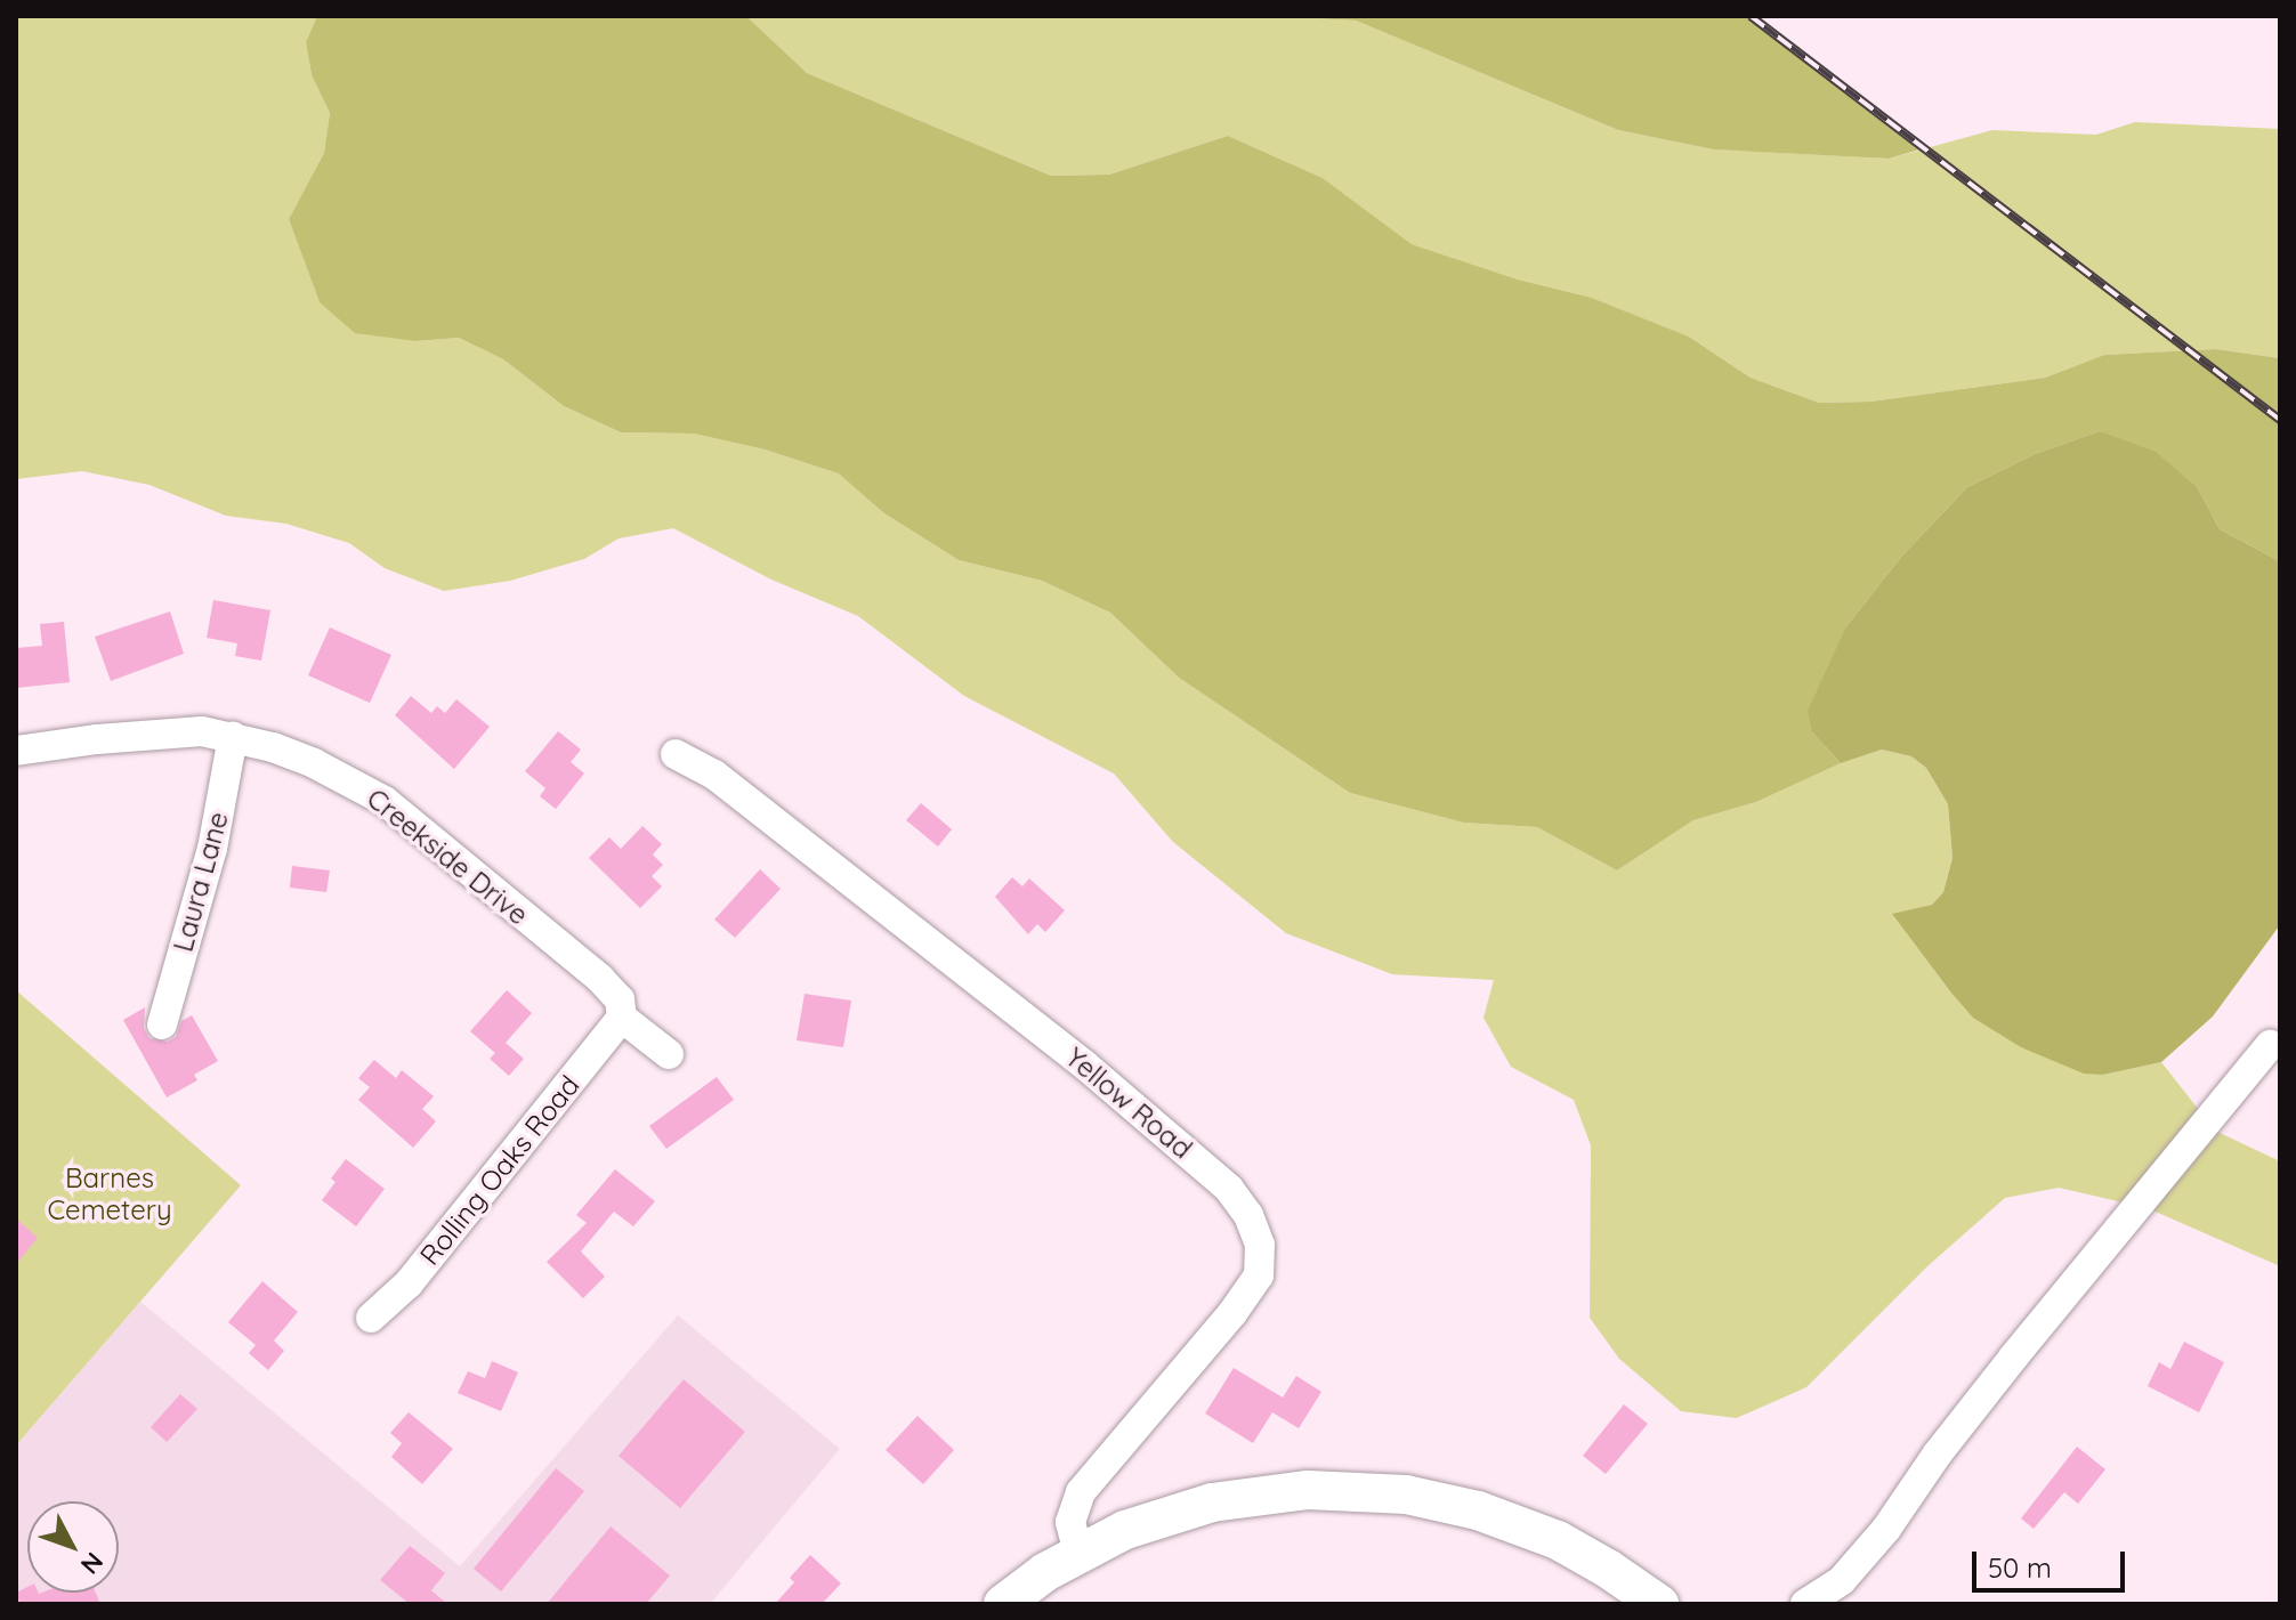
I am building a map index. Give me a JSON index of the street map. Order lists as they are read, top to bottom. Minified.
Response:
{"streets":{"street":["Creekside Drive","Laura Lane","Yellow Road","Rolling Oaks Road"]},"crossings":[["Creekside Drive","Laura Lane"],["Creekside Drive","Rolling Oaks Road"]],"parks":["Barnes Cemetery"],"scale_bar":"50 m","north":"bottom right"}
